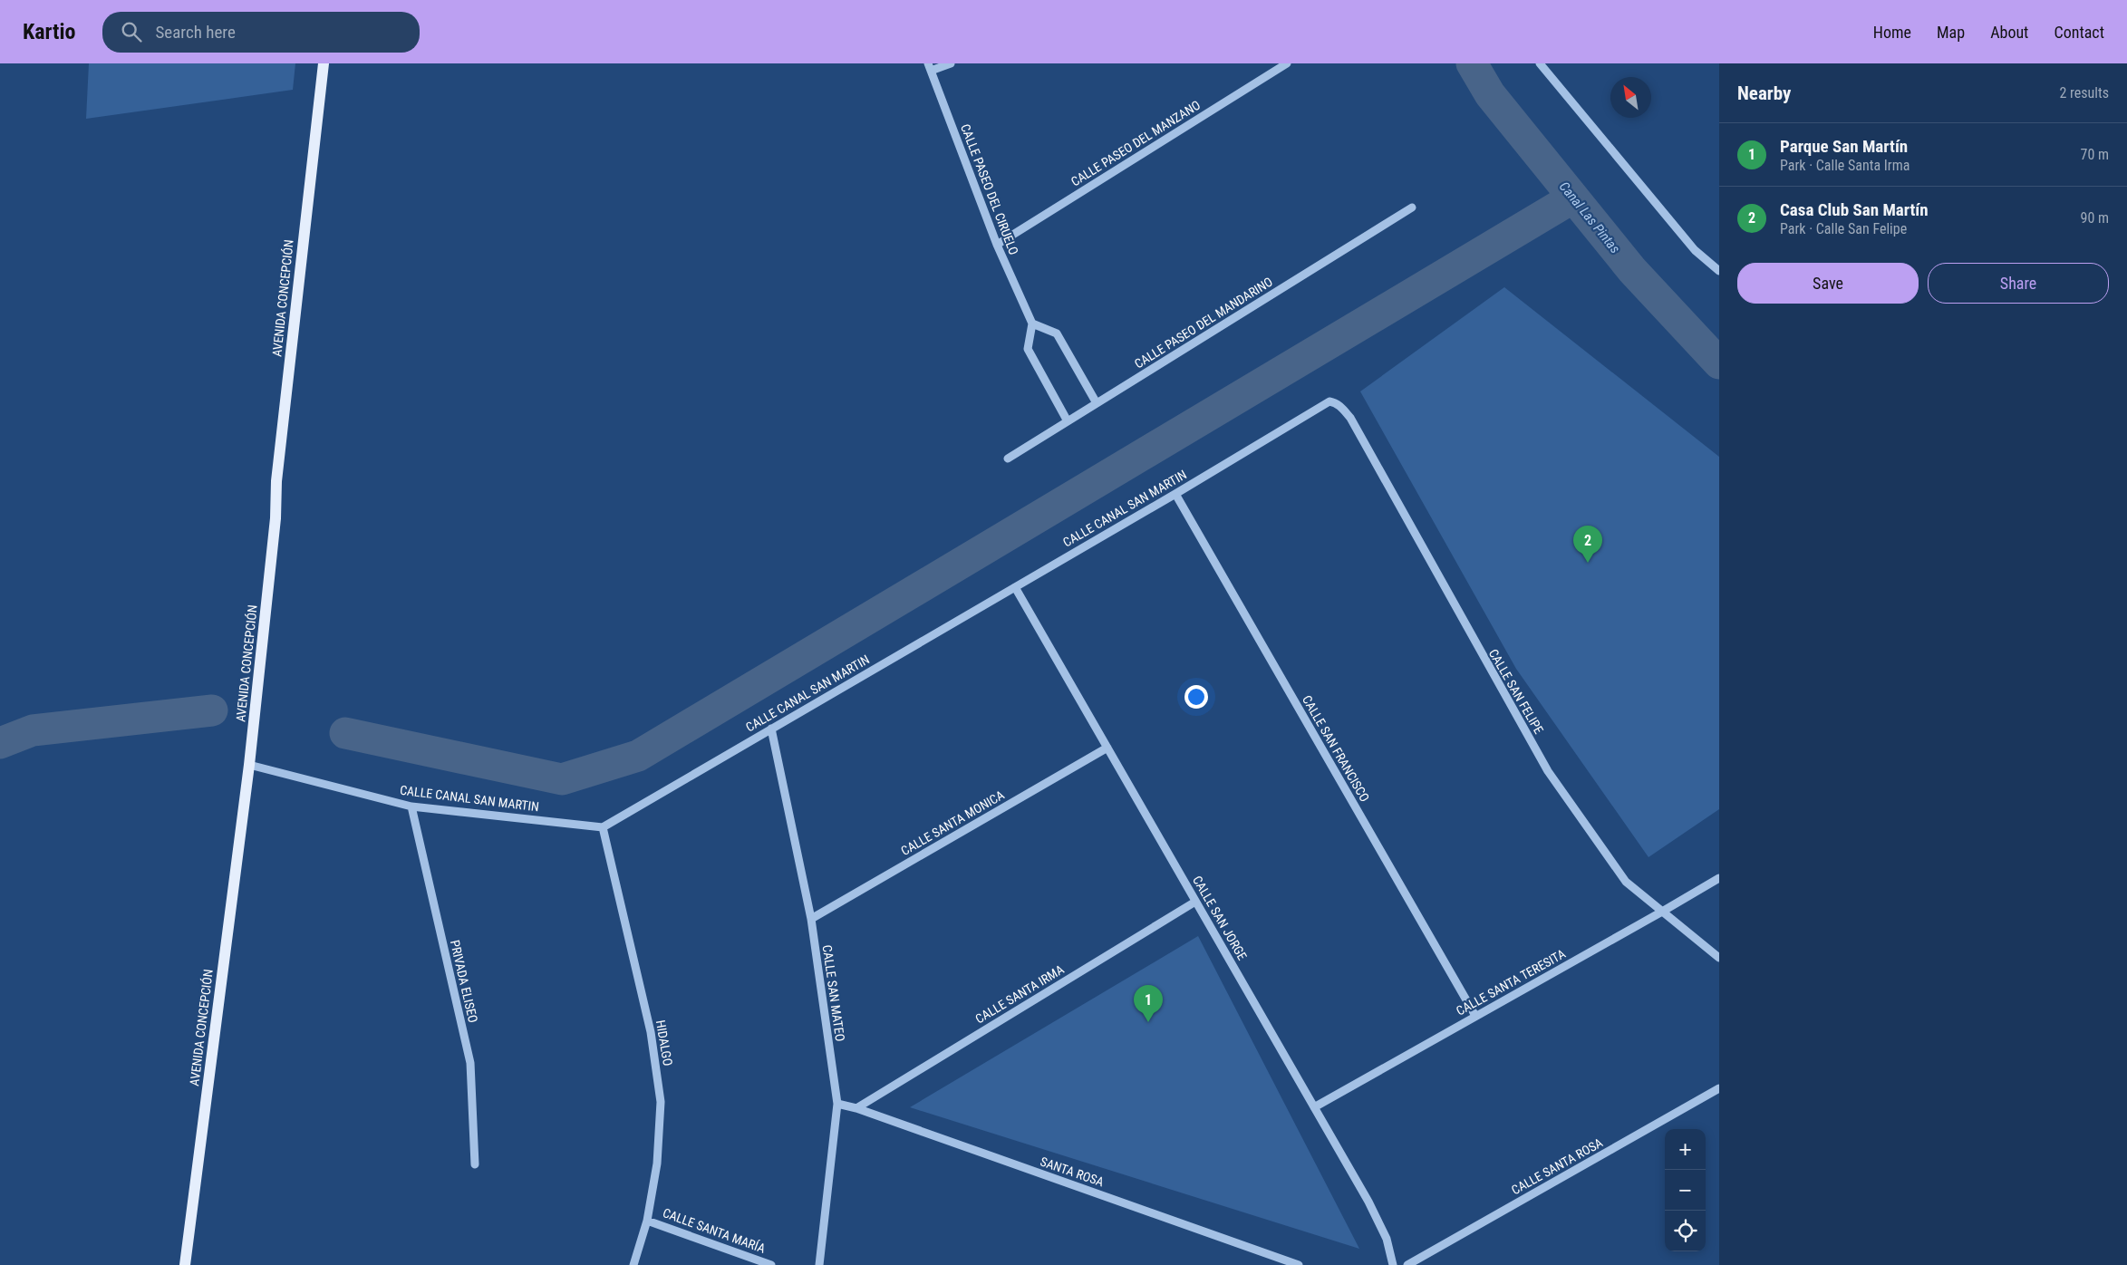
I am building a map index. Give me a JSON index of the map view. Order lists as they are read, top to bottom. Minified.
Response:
{"streets":{"main road":["AVENIDA CONCEPCIÓN"],"street":["CALLE PASEO DEL MANZANO","CALLE PASEO DEL CIRUELO","CALLE PASEO DEL MANDARINO","CALLE CANAL SAN MARTIN","CALLE SAN FELIPE","CALLE SAN FRANCISCO","CALLE SANTA MONICA","CALLE SAN JORGE","PRIVADA ELISEO","CALLE SANTA TERESITA","CALLE SAN MATEO","CALLE SANTA IRMA","HIDALGO","CALLE SANTA ROSA","SANTA ROSA","CALLE SANTA MARÍA"]},"crossings":[["CALLE PASEO DEL MANZANO","CALLE PASEO DEL CIRUELO"],["AVENIDA CONCEPCIÓN","CALLE CANAL SAN MARTIN"],["CALLE CANAL SAN MARTIN","CALLE SAN FELIPE"],["CALLE CANAL SAN MARTIN","CALLE SAN FRANCISCO"],["CALLE CANAL SAN MARTIN","CALLE SAN JORGE"],["CALLE CANAL SAN MARTIN","PRIVADA ELISEO"],["CALLE CANAL SAN MARTIN","CALLE SAN MATEO"],["CALLE CANAL SAN MARTIN","HIDALGO"],["CALLE SAN FELIPE","CALLE SANTA TERESITA"],["CALLE SAN FRANCISCO","CALLE SANTA TERESITA"],["CALLE SANTA MONICA","CALLE SAN JORGE"],["CALLE SANTA MONICA","CALLE SAN MATEO"],["CALLE SAN JORGE","CALLE SANTA TERESITA"],["CALLE SAN JORGE","CALLE SANTA IRMA"],["CALLE SAN MATEO","SANTA ROSA"],["CALLE SANTA IRMA","SANTA ROSA"],["HIDALGO","CALLE SANTA MARÍA"]],"water":["Canal Las Pintas"],"north":"top left","page":{"header":"Kartio","search":"Search here","nav":["Home","Map","About","Contact"],"heading":["Nearby","2 results"],"list":[{"mark":"1","name":"Parque San Martín","note":"Park · Calle Santa Irma","value":"70 m"},{"mark":"2","name":"Casa Club San Martín","note":"Park · Calle San Felipe","value":"90 m"}],"buttons":["Save","Share"],"pins":["2","1"],"map_buttons":["+","−"]}}
